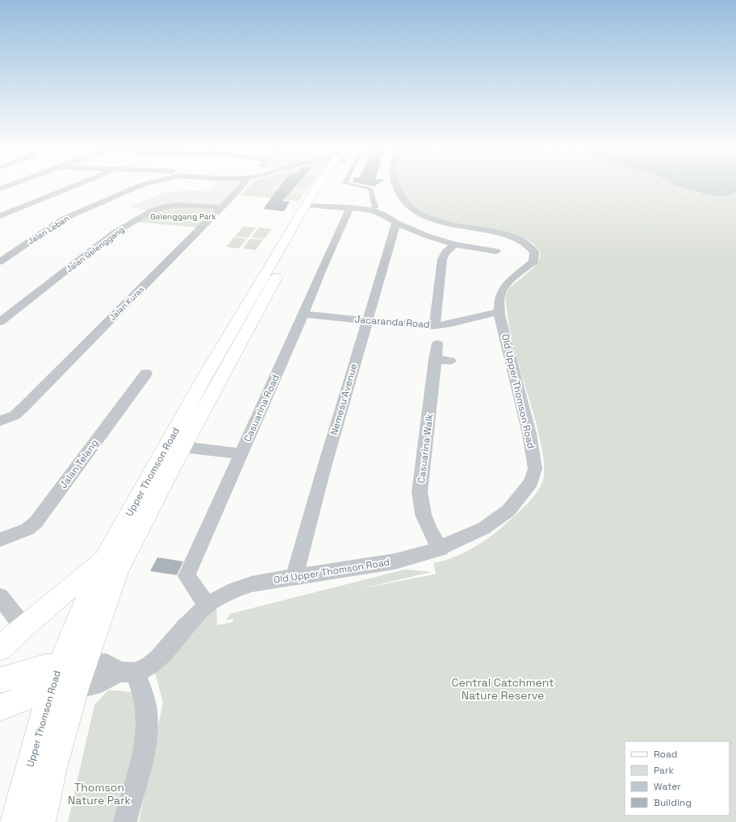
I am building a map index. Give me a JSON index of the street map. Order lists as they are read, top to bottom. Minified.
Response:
{"streets":{"main road":["Upper Thomson Road"],"street":["Jalan Leban","Jalan Gelenggang","Jalan Kuras","Jacaranda Road","Old Upper Thomson Road","Nemesu Avenue","Casuarina Road","Casuarina Walk","Jalan Telang"]},"crossings":[["Jalan Gelenggang","Jalan Kuras"],["Jacaranda Road","Old Upper Thomson Road"],["Jacaranda Road","Nemesu Avenue"],["Jacaranda Road","Casuarina Road"],["Old Upper Thomson Road","Nemesu Avenue"],["Old Upper Thomson Road","Casuarina Road"],["Old Upper Thomson Road","Casuarina Walk"],["Old Upper Thomson Road","Upper Thomson Road"]],"parks":["Gelenggang Park","Central Catchment Nature Reserve","Thomson Nature Park"],"legend":["Road","Park","Water","Building"]}
